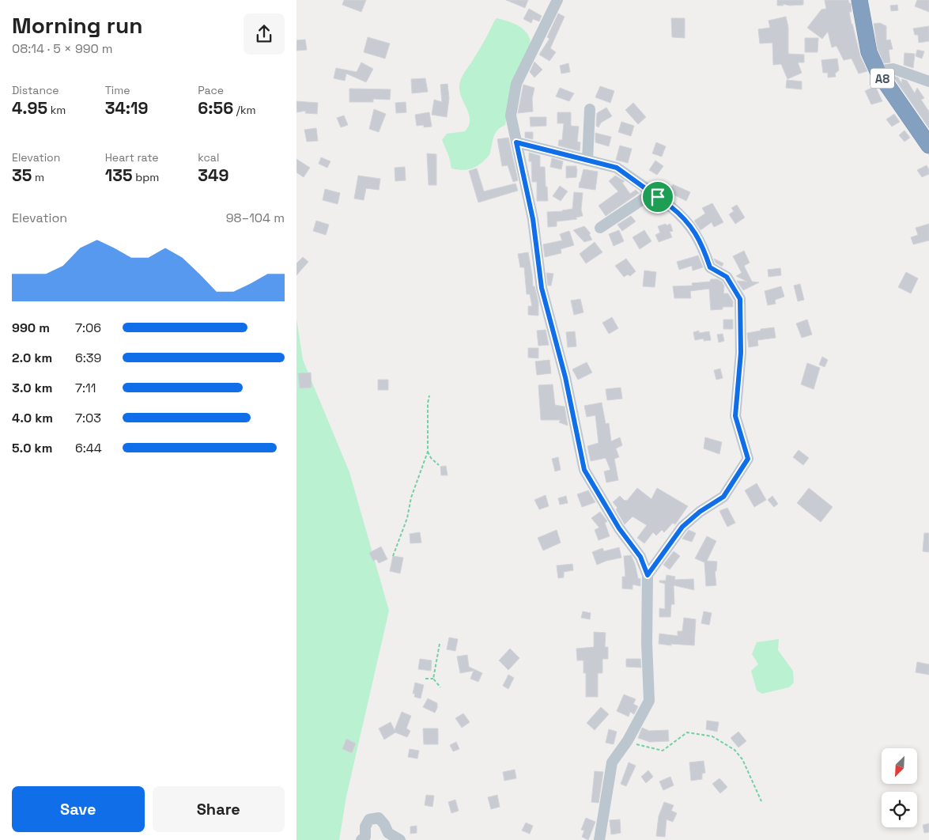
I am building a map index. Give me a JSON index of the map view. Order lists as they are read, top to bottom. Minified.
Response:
{"streets":{"highway":["A8"]},"north":"bottom left","page":{"heading":["Morning run","08:14 · 5 × 990 m"],"stats":[["Distance","4.95 km"],["Time","34:19"],["Pace","6:56 /km"],["Elevation","35 m"],["Heart rate","135 bpm"],["kcal","349"]],"chart":["Elevation","98–104 m"],"list":[{"name":"990 m","note":"7:06"},{"name":"2.0 km","note":"6:39"},{"name":"3.0 km","note":"7:11"},{"name":"4.0 km","note":"7:03"},{"name":"5.0 km","note":"6:44"}],"buttons":["Save","Share"]}}
